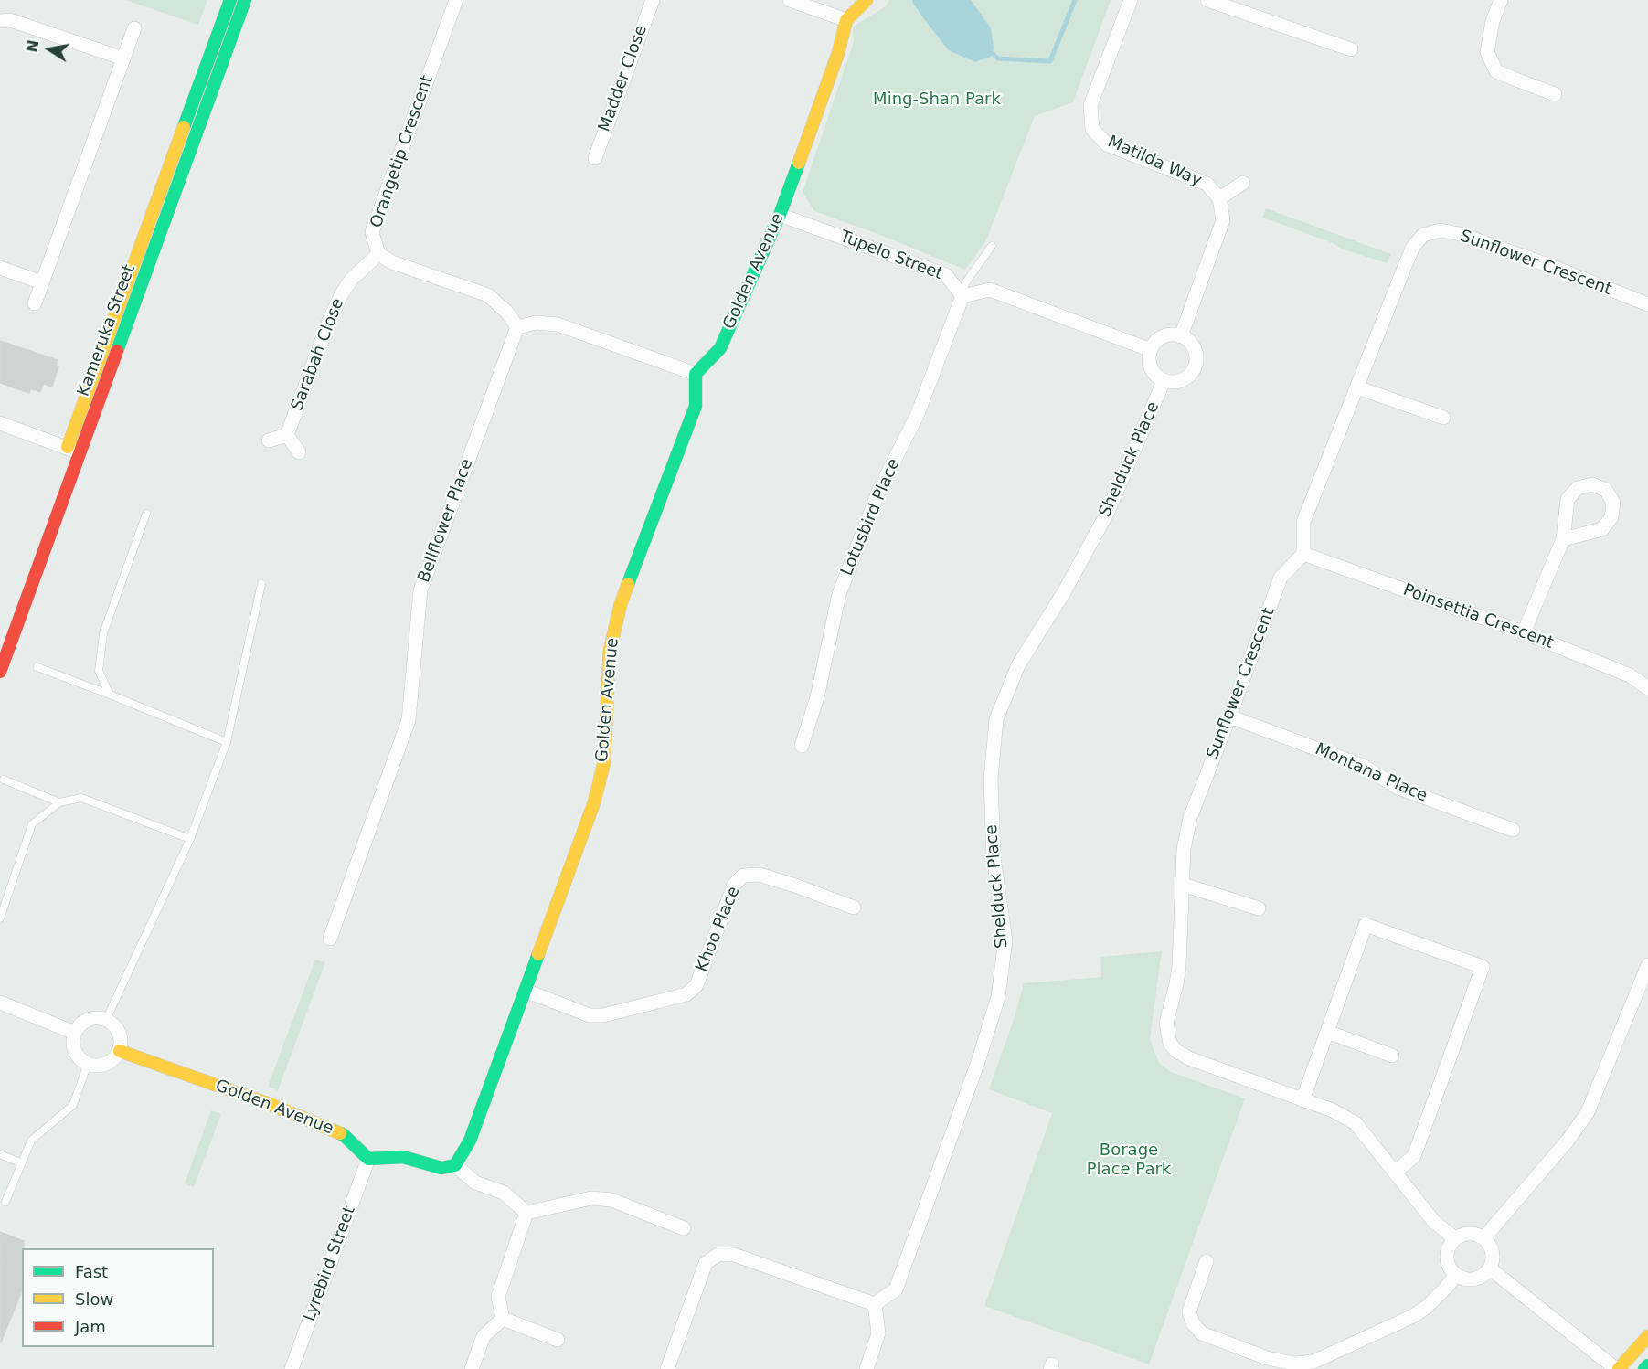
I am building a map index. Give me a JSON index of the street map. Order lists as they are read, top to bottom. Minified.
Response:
{"streets":{"street":["Madder Close","Orangetip Crescent","Matilda Way","Tupelo Street","Sunflower Crescent","Golden Avenue","Kameruka Street","Sarabah Close","Shelduck Place","Lotusbird Place","Bellflower Place","Poinsettia Crescent","Montana Place","Khoo Place","Lyrebird Street"]},"crossings":[["Orangetip Crescent","Sarabah Close"],["Orangetip Crescent","Bellflower Place"],["Matilda Way","Shelduck Place"],["Tupelo Street","Golden Avenue"],["Tupelo Street","Lotusbird Place"],["Sunflower Crescent","Poinsettia Crescent"],["Sunflower Crescent","Montana Place"],["Golden Avenue","Khoo Place"],["Golden Avenue","Lyrebird Street"]],"parks":["Ming-Shan Park","Borage Place Park"],"legend":["Fast","Slow","Jam"],"north":"left"}
